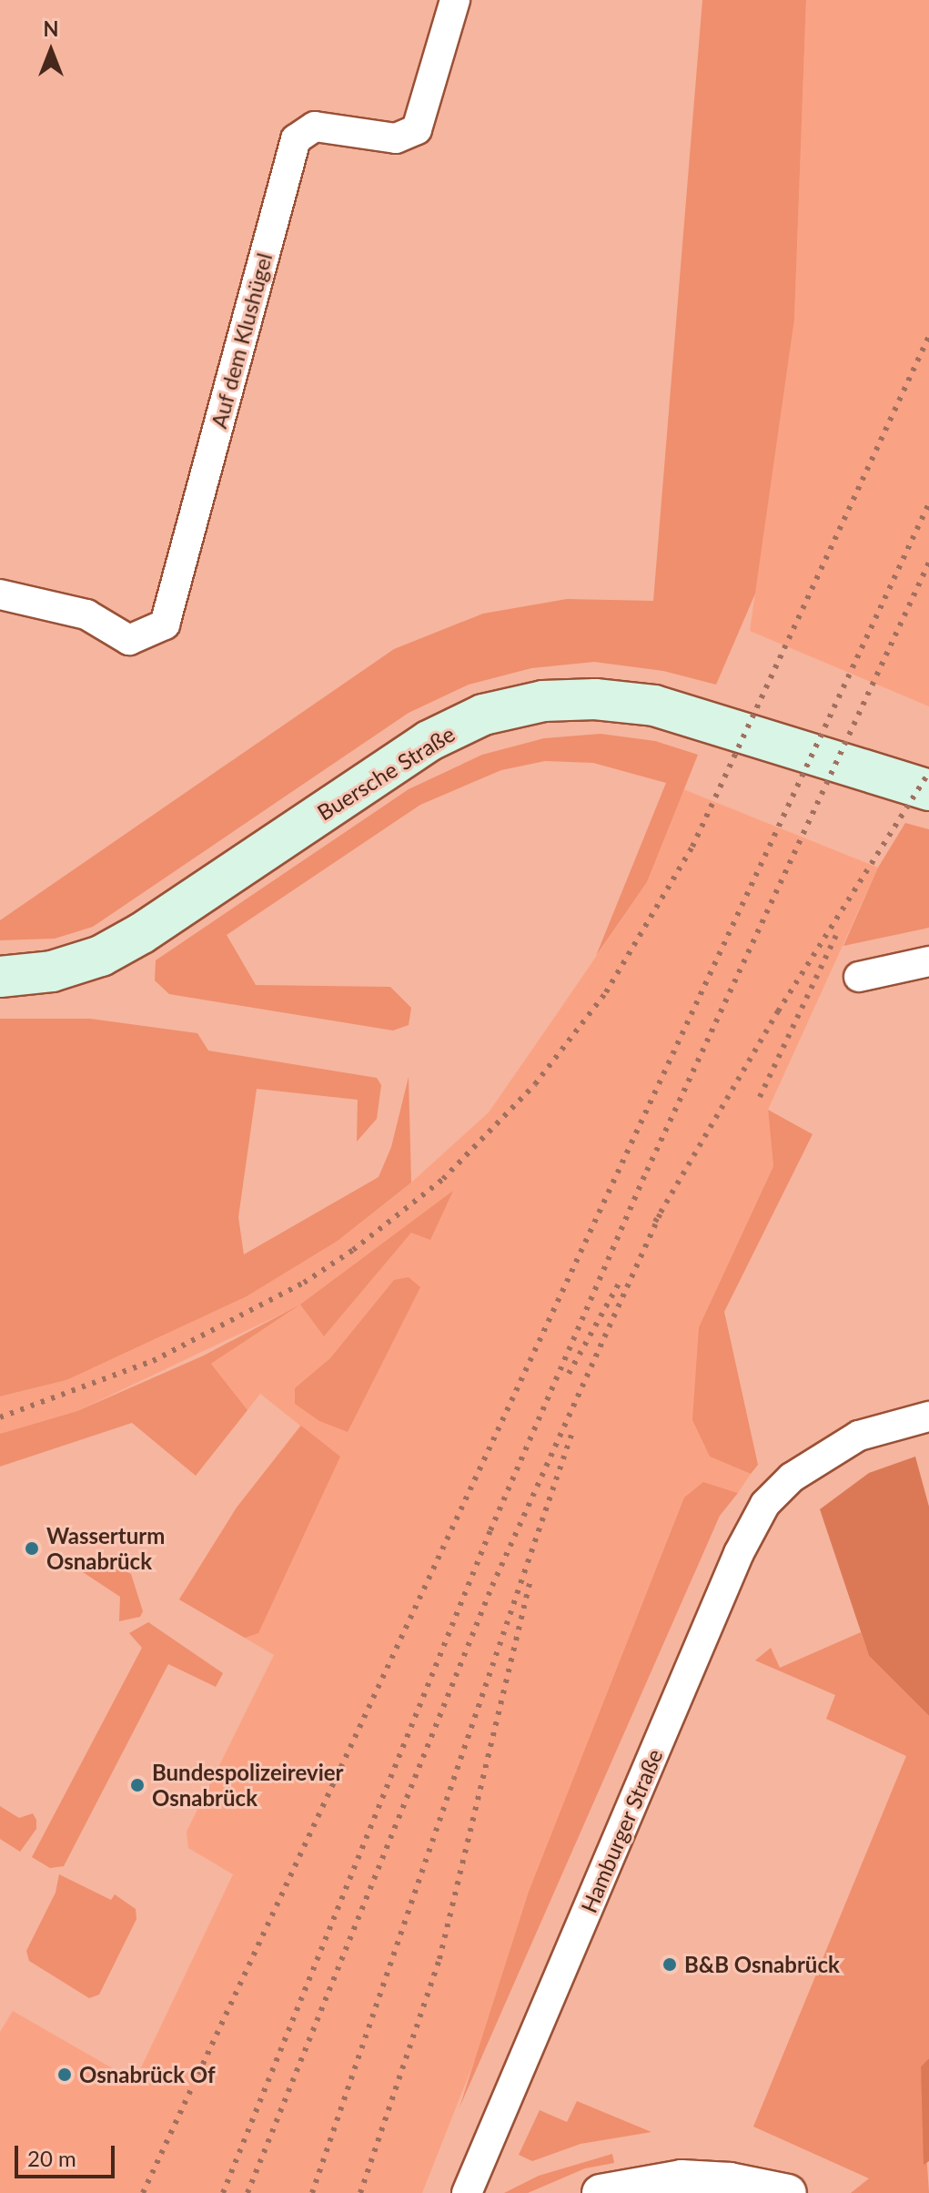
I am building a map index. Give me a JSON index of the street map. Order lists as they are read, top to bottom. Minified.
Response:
{"streets":{"main road":["Buersche Straße"],"street":["Auf dem Klushügel","Hamburger Straße"]},"places":["Wasserturm Osnabrück","Bundespolizeirevier Osnabrück","B&B Osnabrück","Osnabrück Of"],"scale_bar":"20 m","north":"top"}
